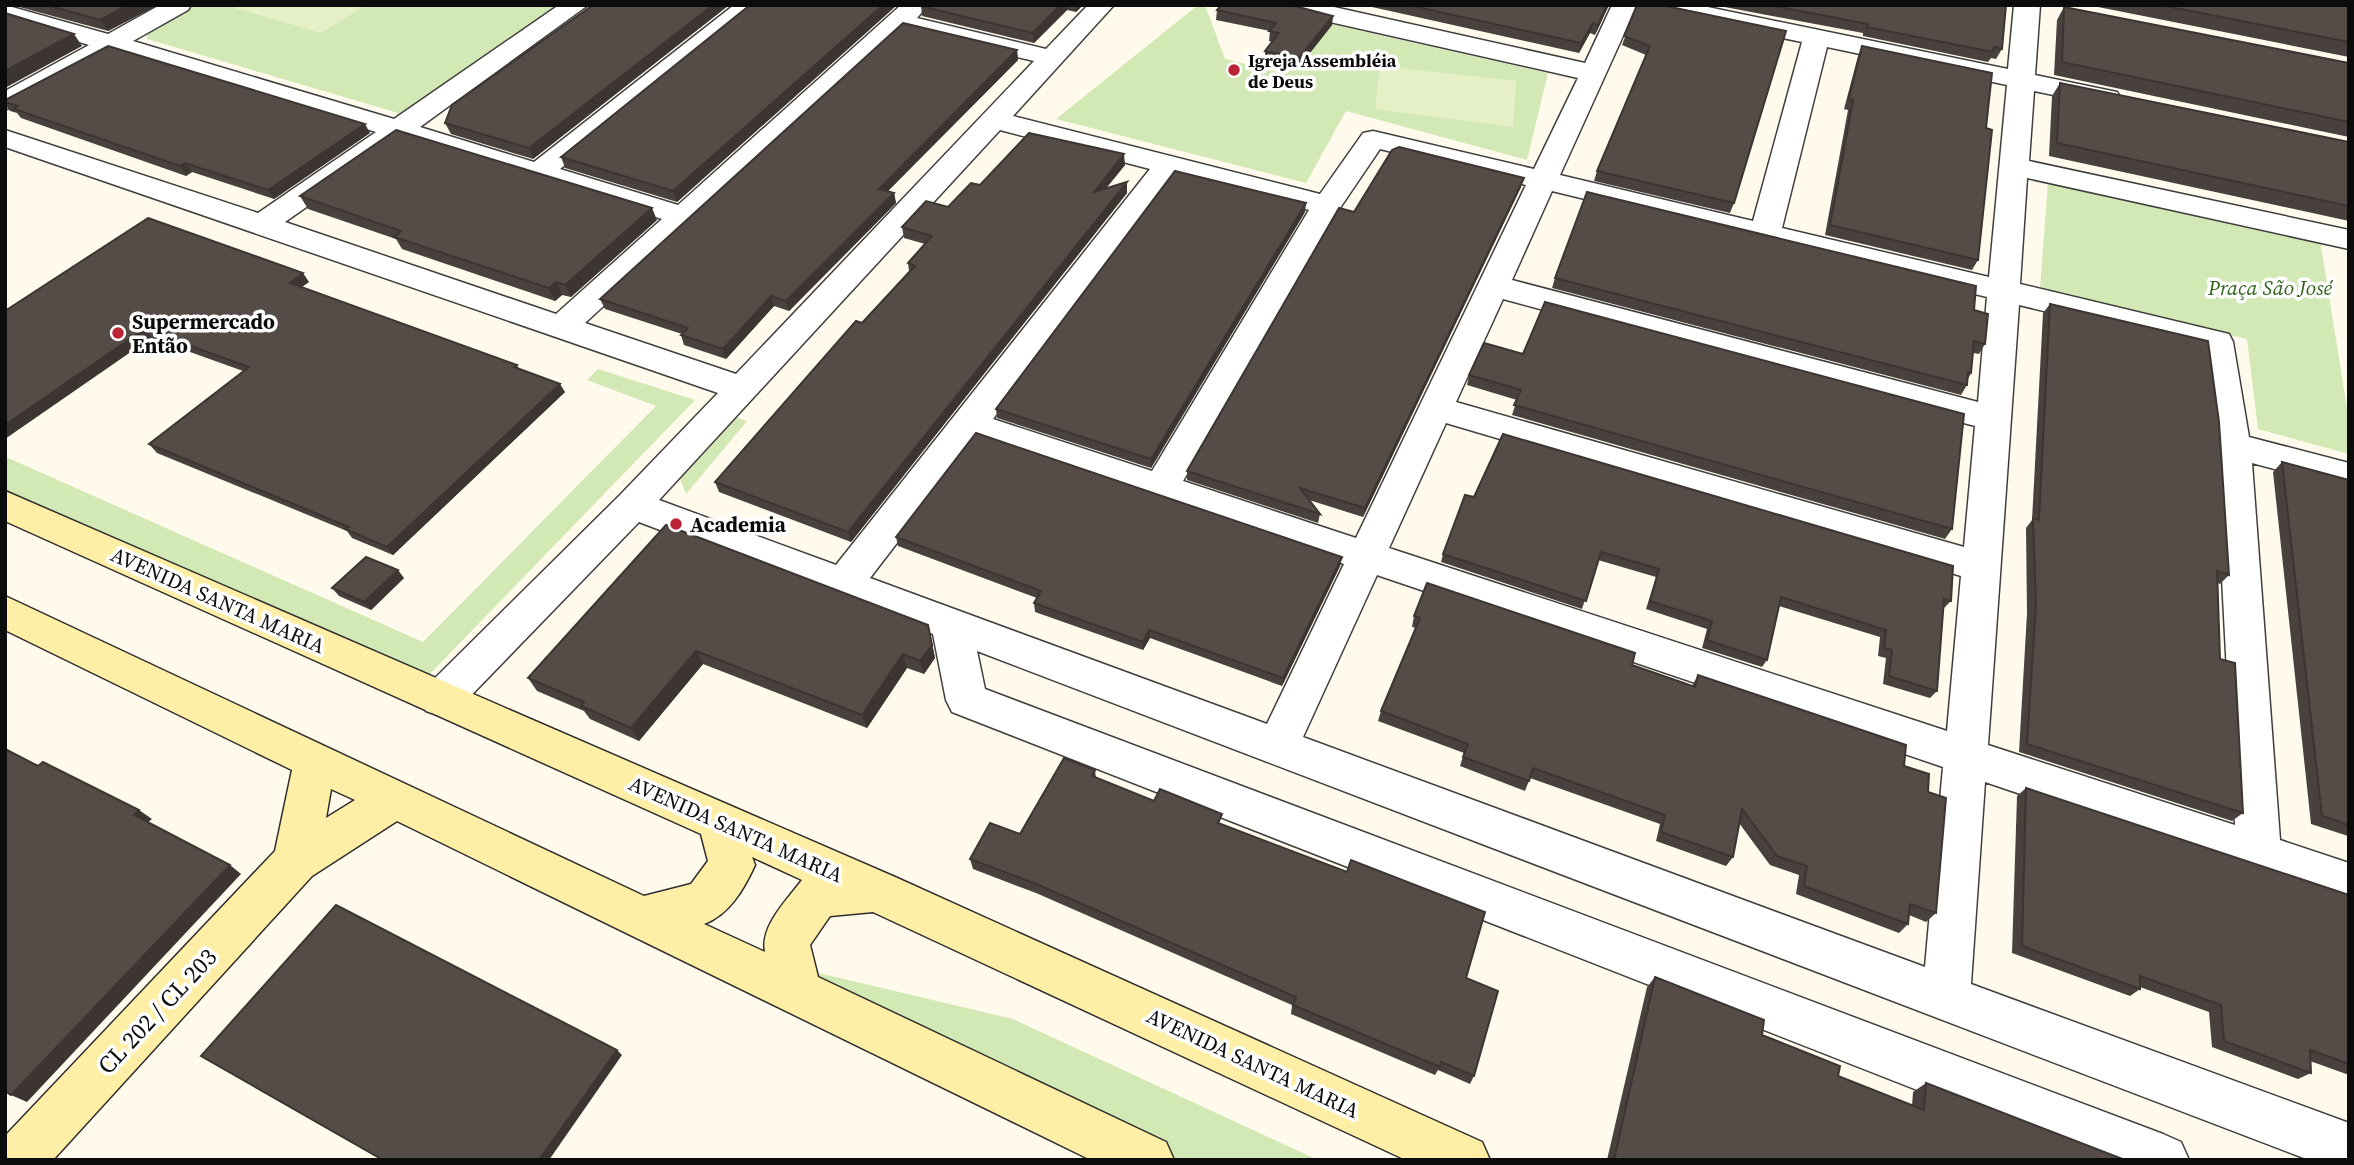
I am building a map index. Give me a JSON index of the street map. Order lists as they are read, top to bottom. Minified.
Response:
{"streets":{"main road":["AVENIDA SANTA MARIA","CL 202 / CL 203"]},"parks":["Praça São José"],"places":["Igreja Assembléia de Deus","Supermercado Então","Academia"]}
